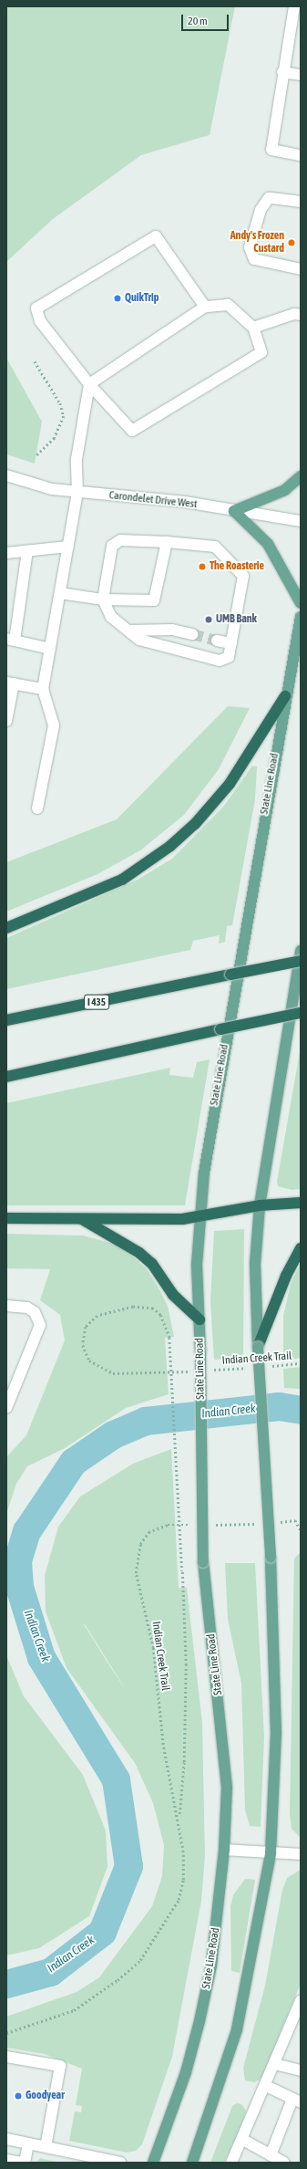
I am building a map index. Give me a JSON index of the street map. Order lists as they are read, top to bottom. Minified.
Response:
{"streets":{"highway":["I 435"],"main road":["State Line Road"],"street":["Carondelet Drive West"],"path":["Indian Creek Trail"]},"water":["Indian Creek"],"places":["Andy's Frozen Custard","QuikTrip","The Roasterie","UMB Bank","Goodyear"],"scale_bar":"20 m"}
